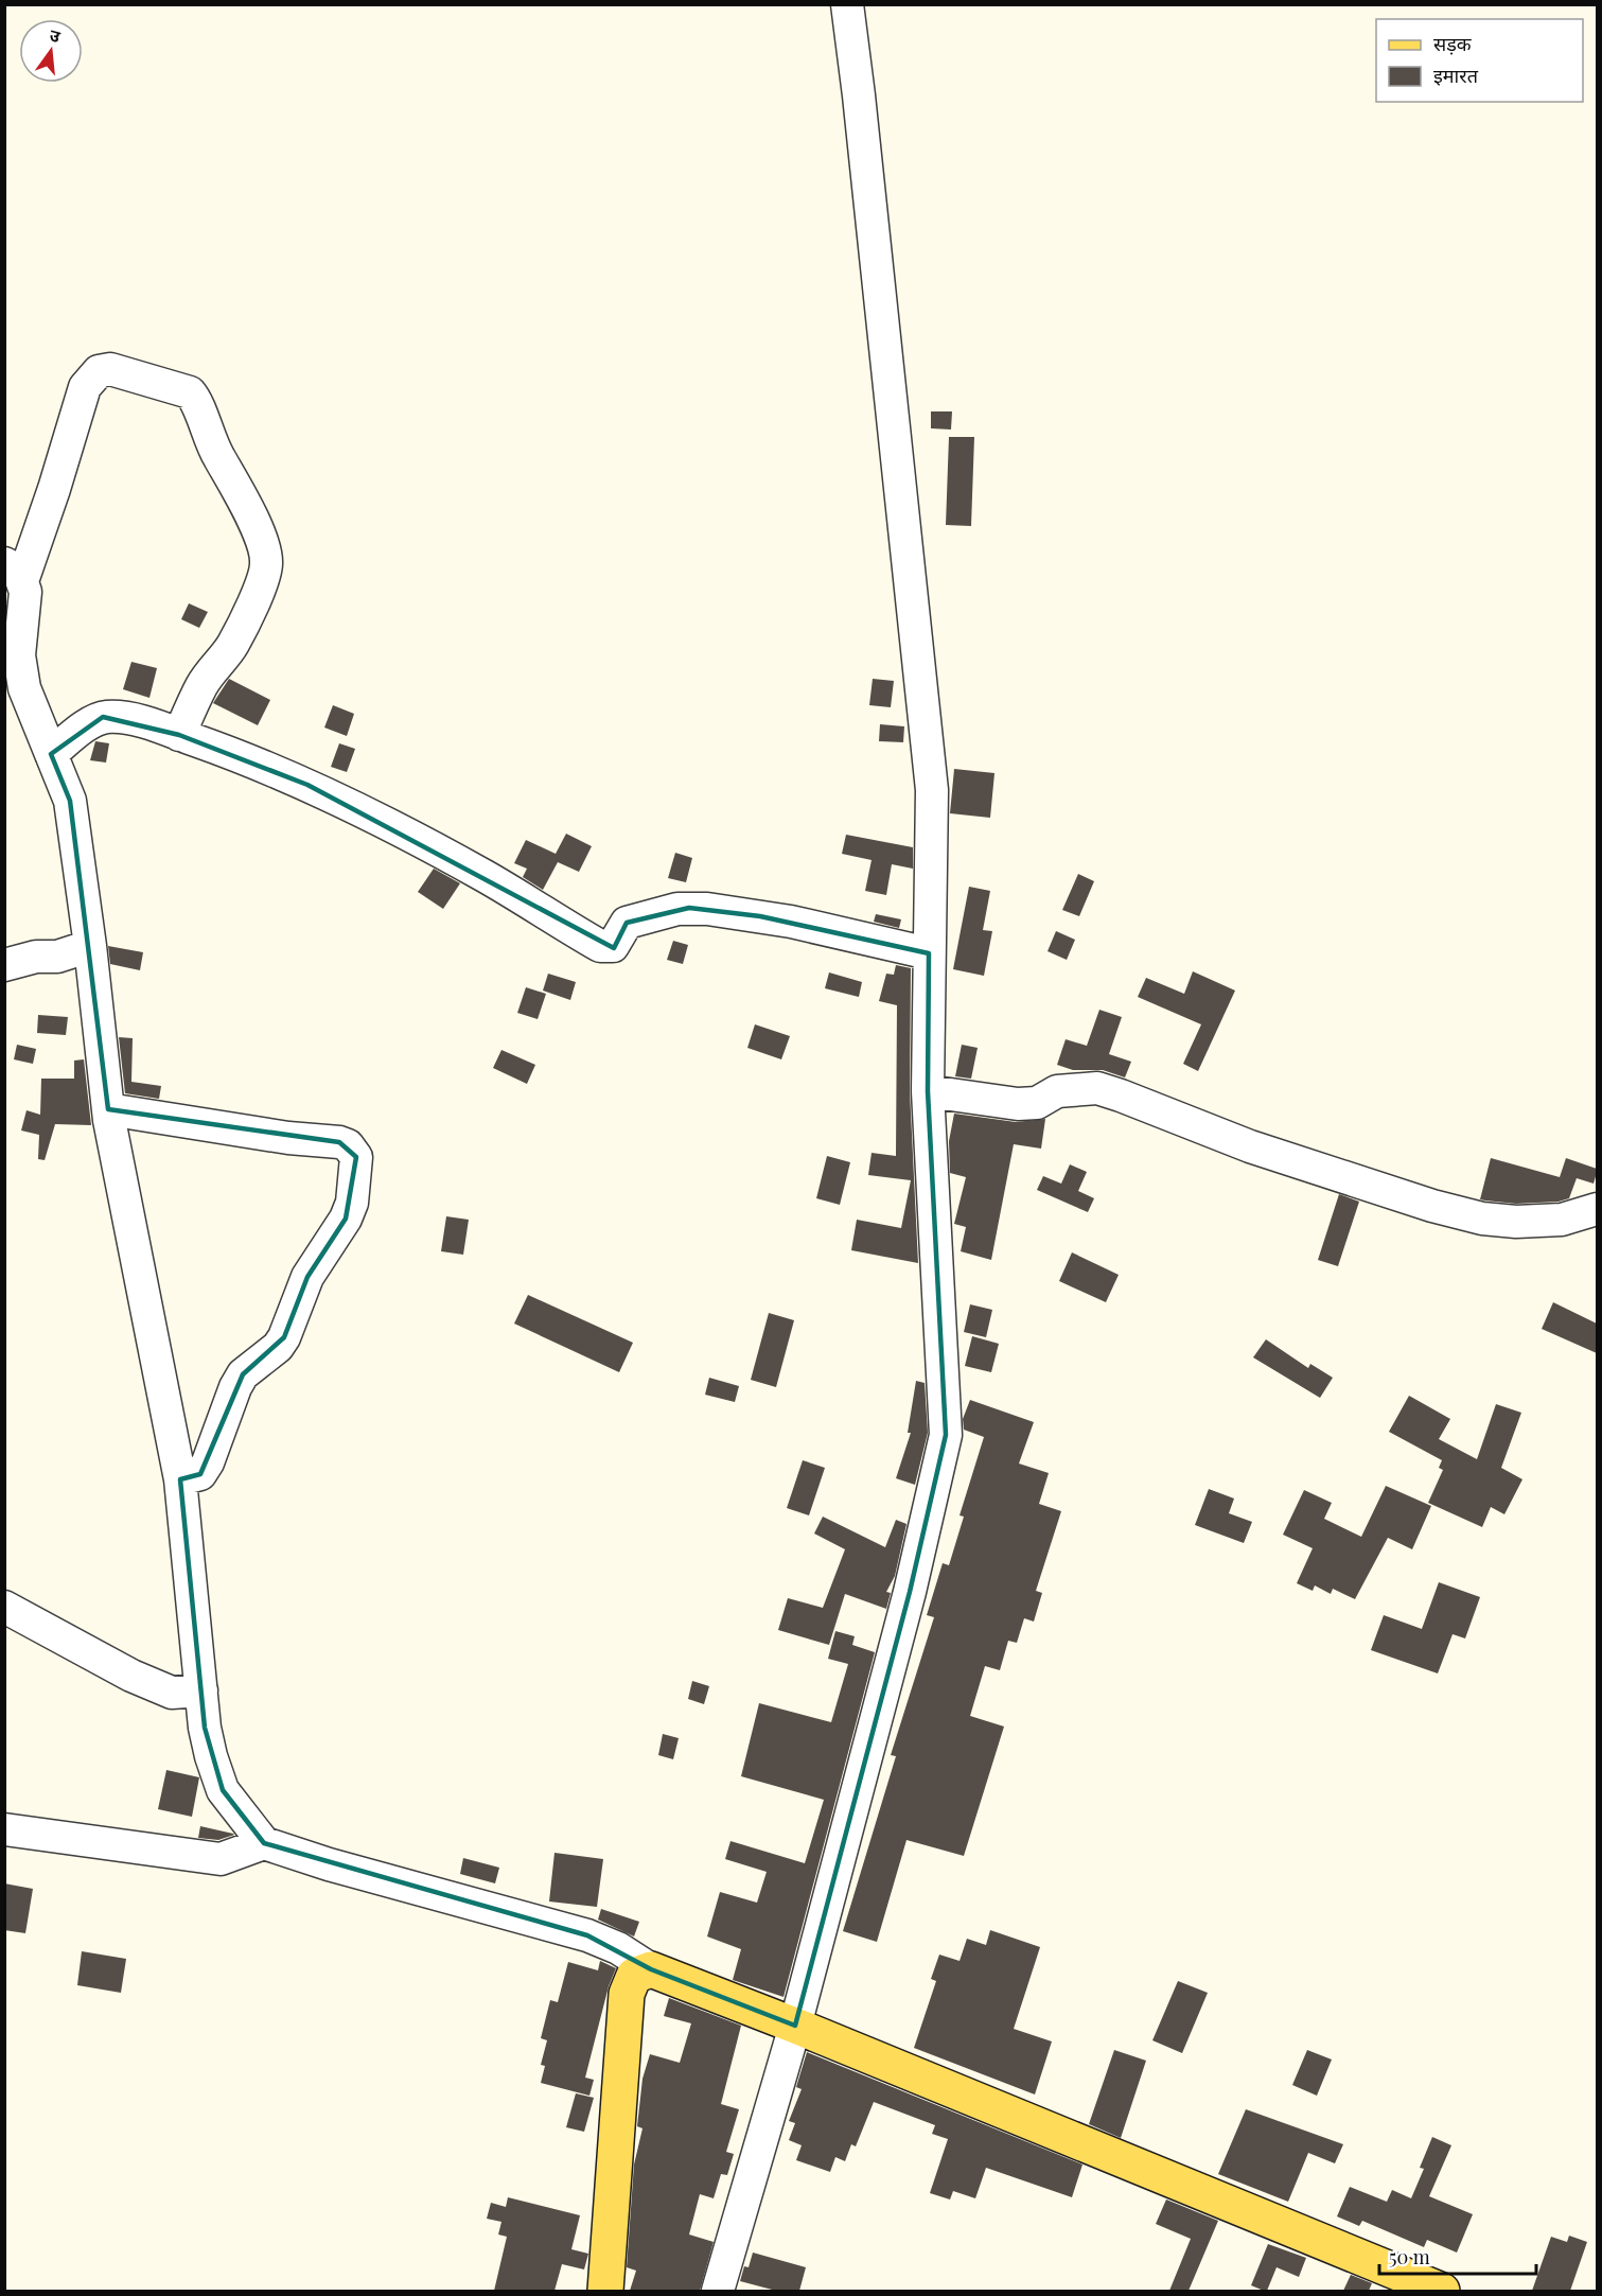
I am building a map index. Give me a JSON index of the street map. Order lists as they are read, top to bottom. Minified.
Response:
{"legend":["सड़क","इमारत"],"scale_bar":"50 m","north":"top"}
